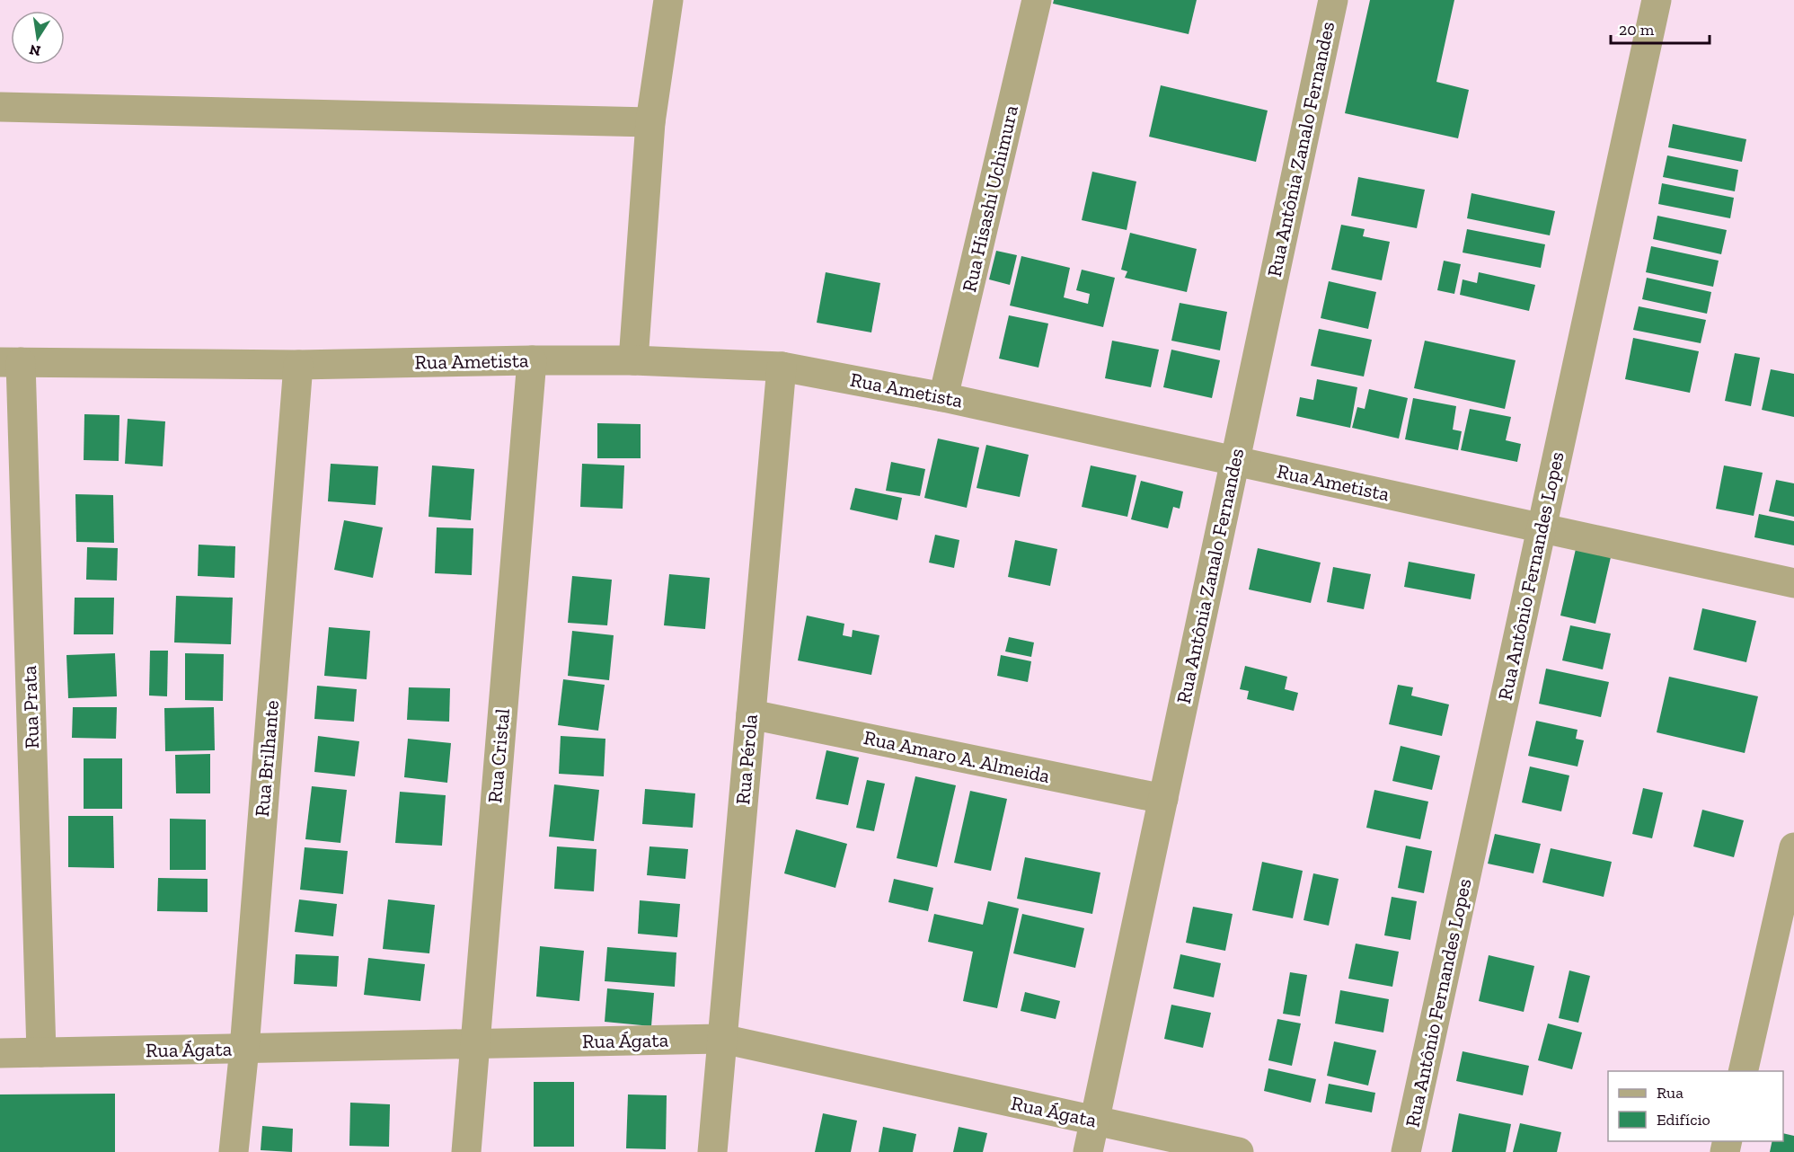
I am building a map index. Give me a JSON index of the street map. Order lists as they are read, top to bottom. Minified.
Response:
{"streets":{"street":["Rua Antônia Zanalo Fernandes","Rua Hisashi Uchimura","Rua Ametista","Rua Antônio Fernandes Lopes","Rua Prata","Rua Cristal","Rua Amaro A. Almeida","Rua Brilhante","Rua Pérola","Rua Ágata"]},"crossings":[["Rua Antônia Zanalo Fernandes","Rua Ametista"],["Rua Antônia Zanalo Fernandes","Rua Amaro A. Almeida"],["Rua Antônia Zanalo Fernandes","Rua Ágata"],["Rua Hisashi Uchimura","Rua Ametista"],["Rua Ametista","Rua Antônio Fernandes Lopes"],["Rua Ametista","Rua Prata"],["Rua Ametista","Rua Cristal"],["Rua Ametista","Rua Brilhante"],["Rua Ametista","Rua Pérola"],["Rua Prata","Rua Ágata"],["Rua Cristal","Rua Ágata"],["Rua Amaro A. Almeida","Rua Pérola"],["Rua Brilhante","Rua Ágata"],["Rua Pérola","Rua Ágata"]],"legend":["Rua","Edifício"],"scale_bar":"20 m","north":"bottom"}
